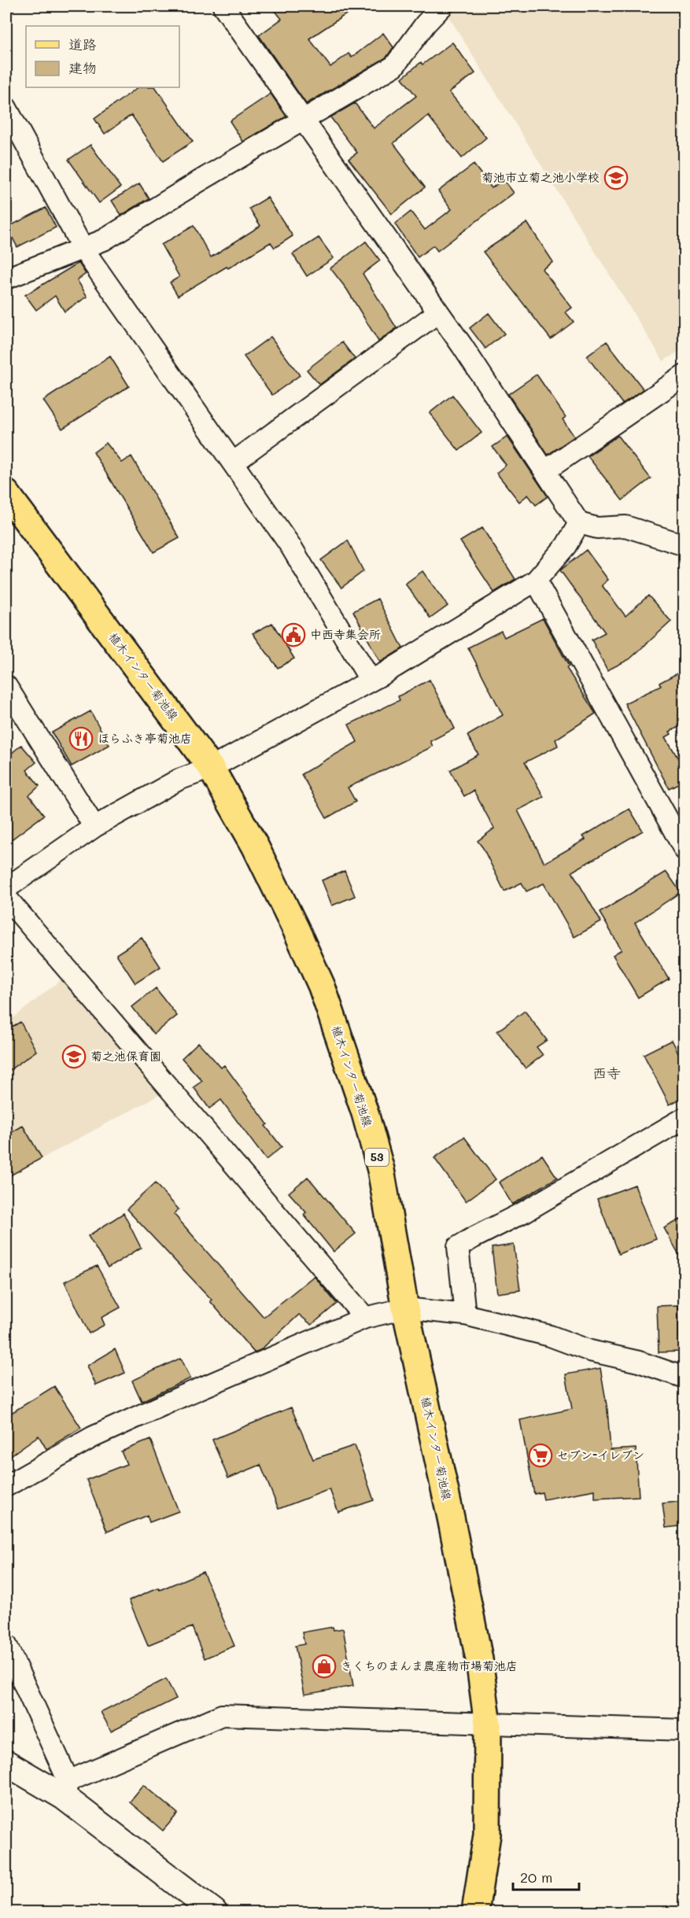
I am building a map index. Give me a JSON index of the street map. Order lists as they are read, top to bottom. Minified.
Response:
{"streets":{"main road":["植木インター菊池線","53"]},"districts":["西寺"],"places":{"school or university":["菊池市立菊之池小学校","菊之池保育園"],"public building":["中西寺集会所"],"restaurant":["ほらふき亭菊池店"],"supermarket":["セブン-イレブン"],"shop":["きくちのまんま農産物市場菊池店"]},"legend":["道路","建物"],"scale_bar":"20 m"}
